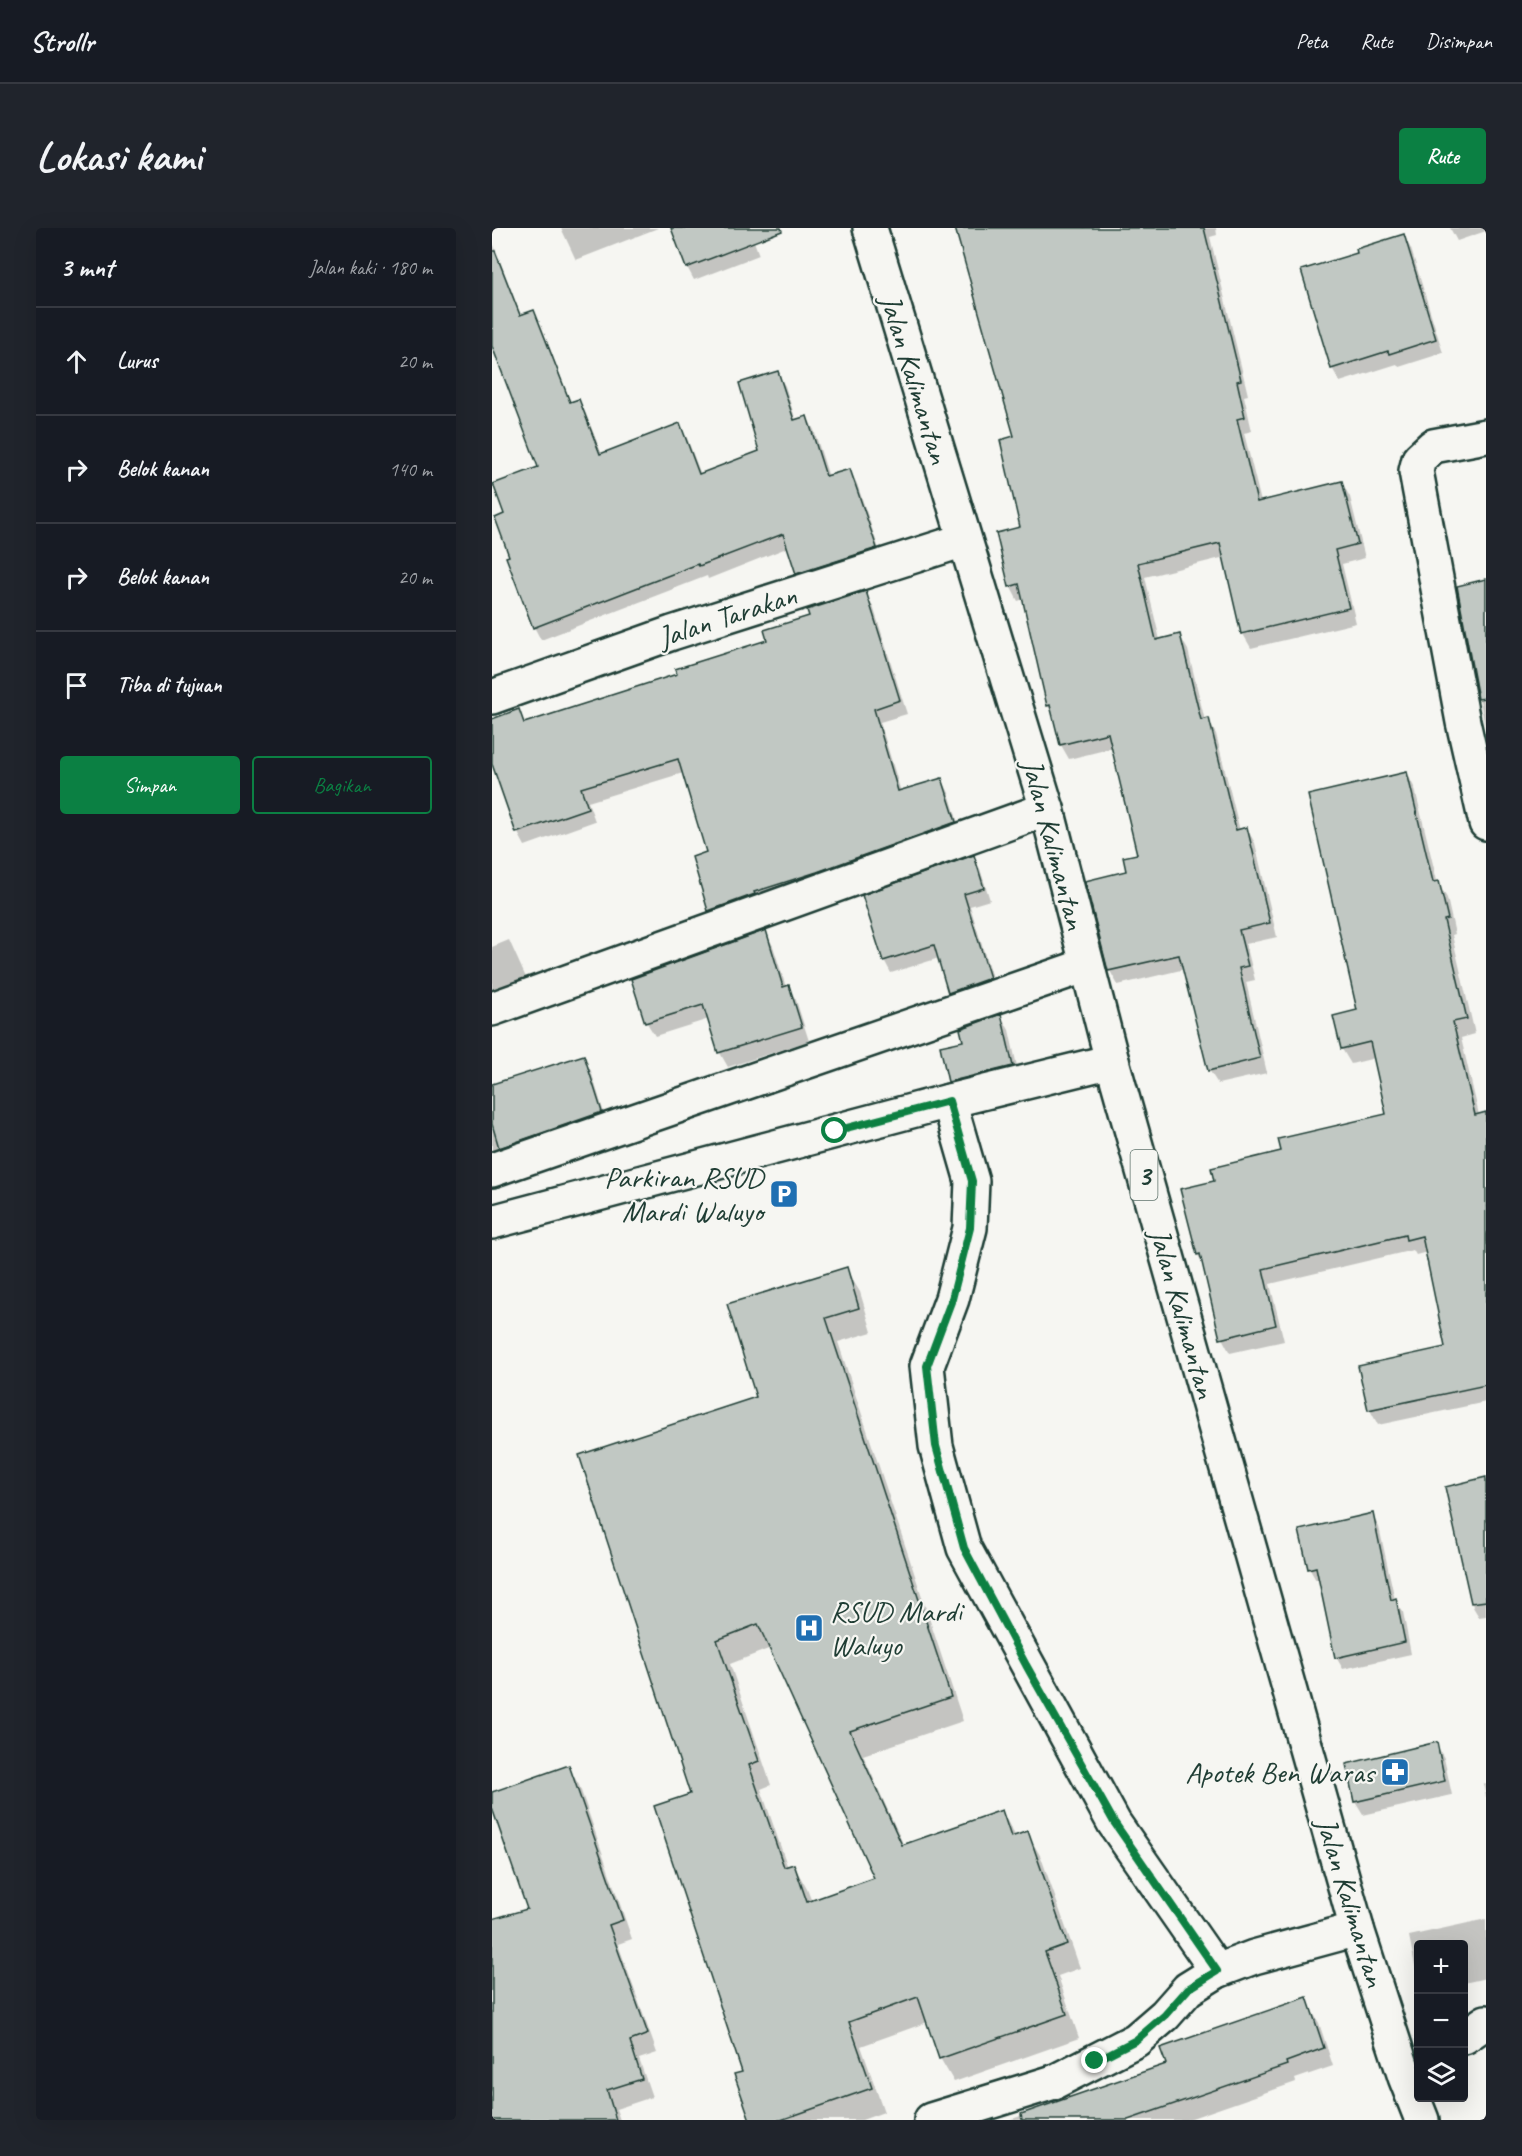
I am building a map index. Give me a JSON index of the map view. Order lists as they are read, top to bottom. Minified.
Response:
{"streets":{"main road":["Jalan Kalimantan","Jalan Tarakan","3"]},"crossings":[["Jalan Kalimantan","Jalan Tarakan"]],"places":{"parking":["Parkiran RSUD Mardi Waluyo"],"hospital":["RSUD Mardi Waluyo"],"pharmacy":["Apotek Ben Waras"]},"page":{"header":"Strollr","nav":["Peta","Rute","Disimpan"],"buttons":["Rute",["Simpan","Bagikan"]],"title":"Lokasi kami","heading":["3 mnt","Jalan kaki · 180 m"],"list":[["Lurus","20 m"],["Belok kanan","140 m"],["Belok kanan","20 m"],"Tiba di tujuan"],"map_buttons":["+","−"]}}
